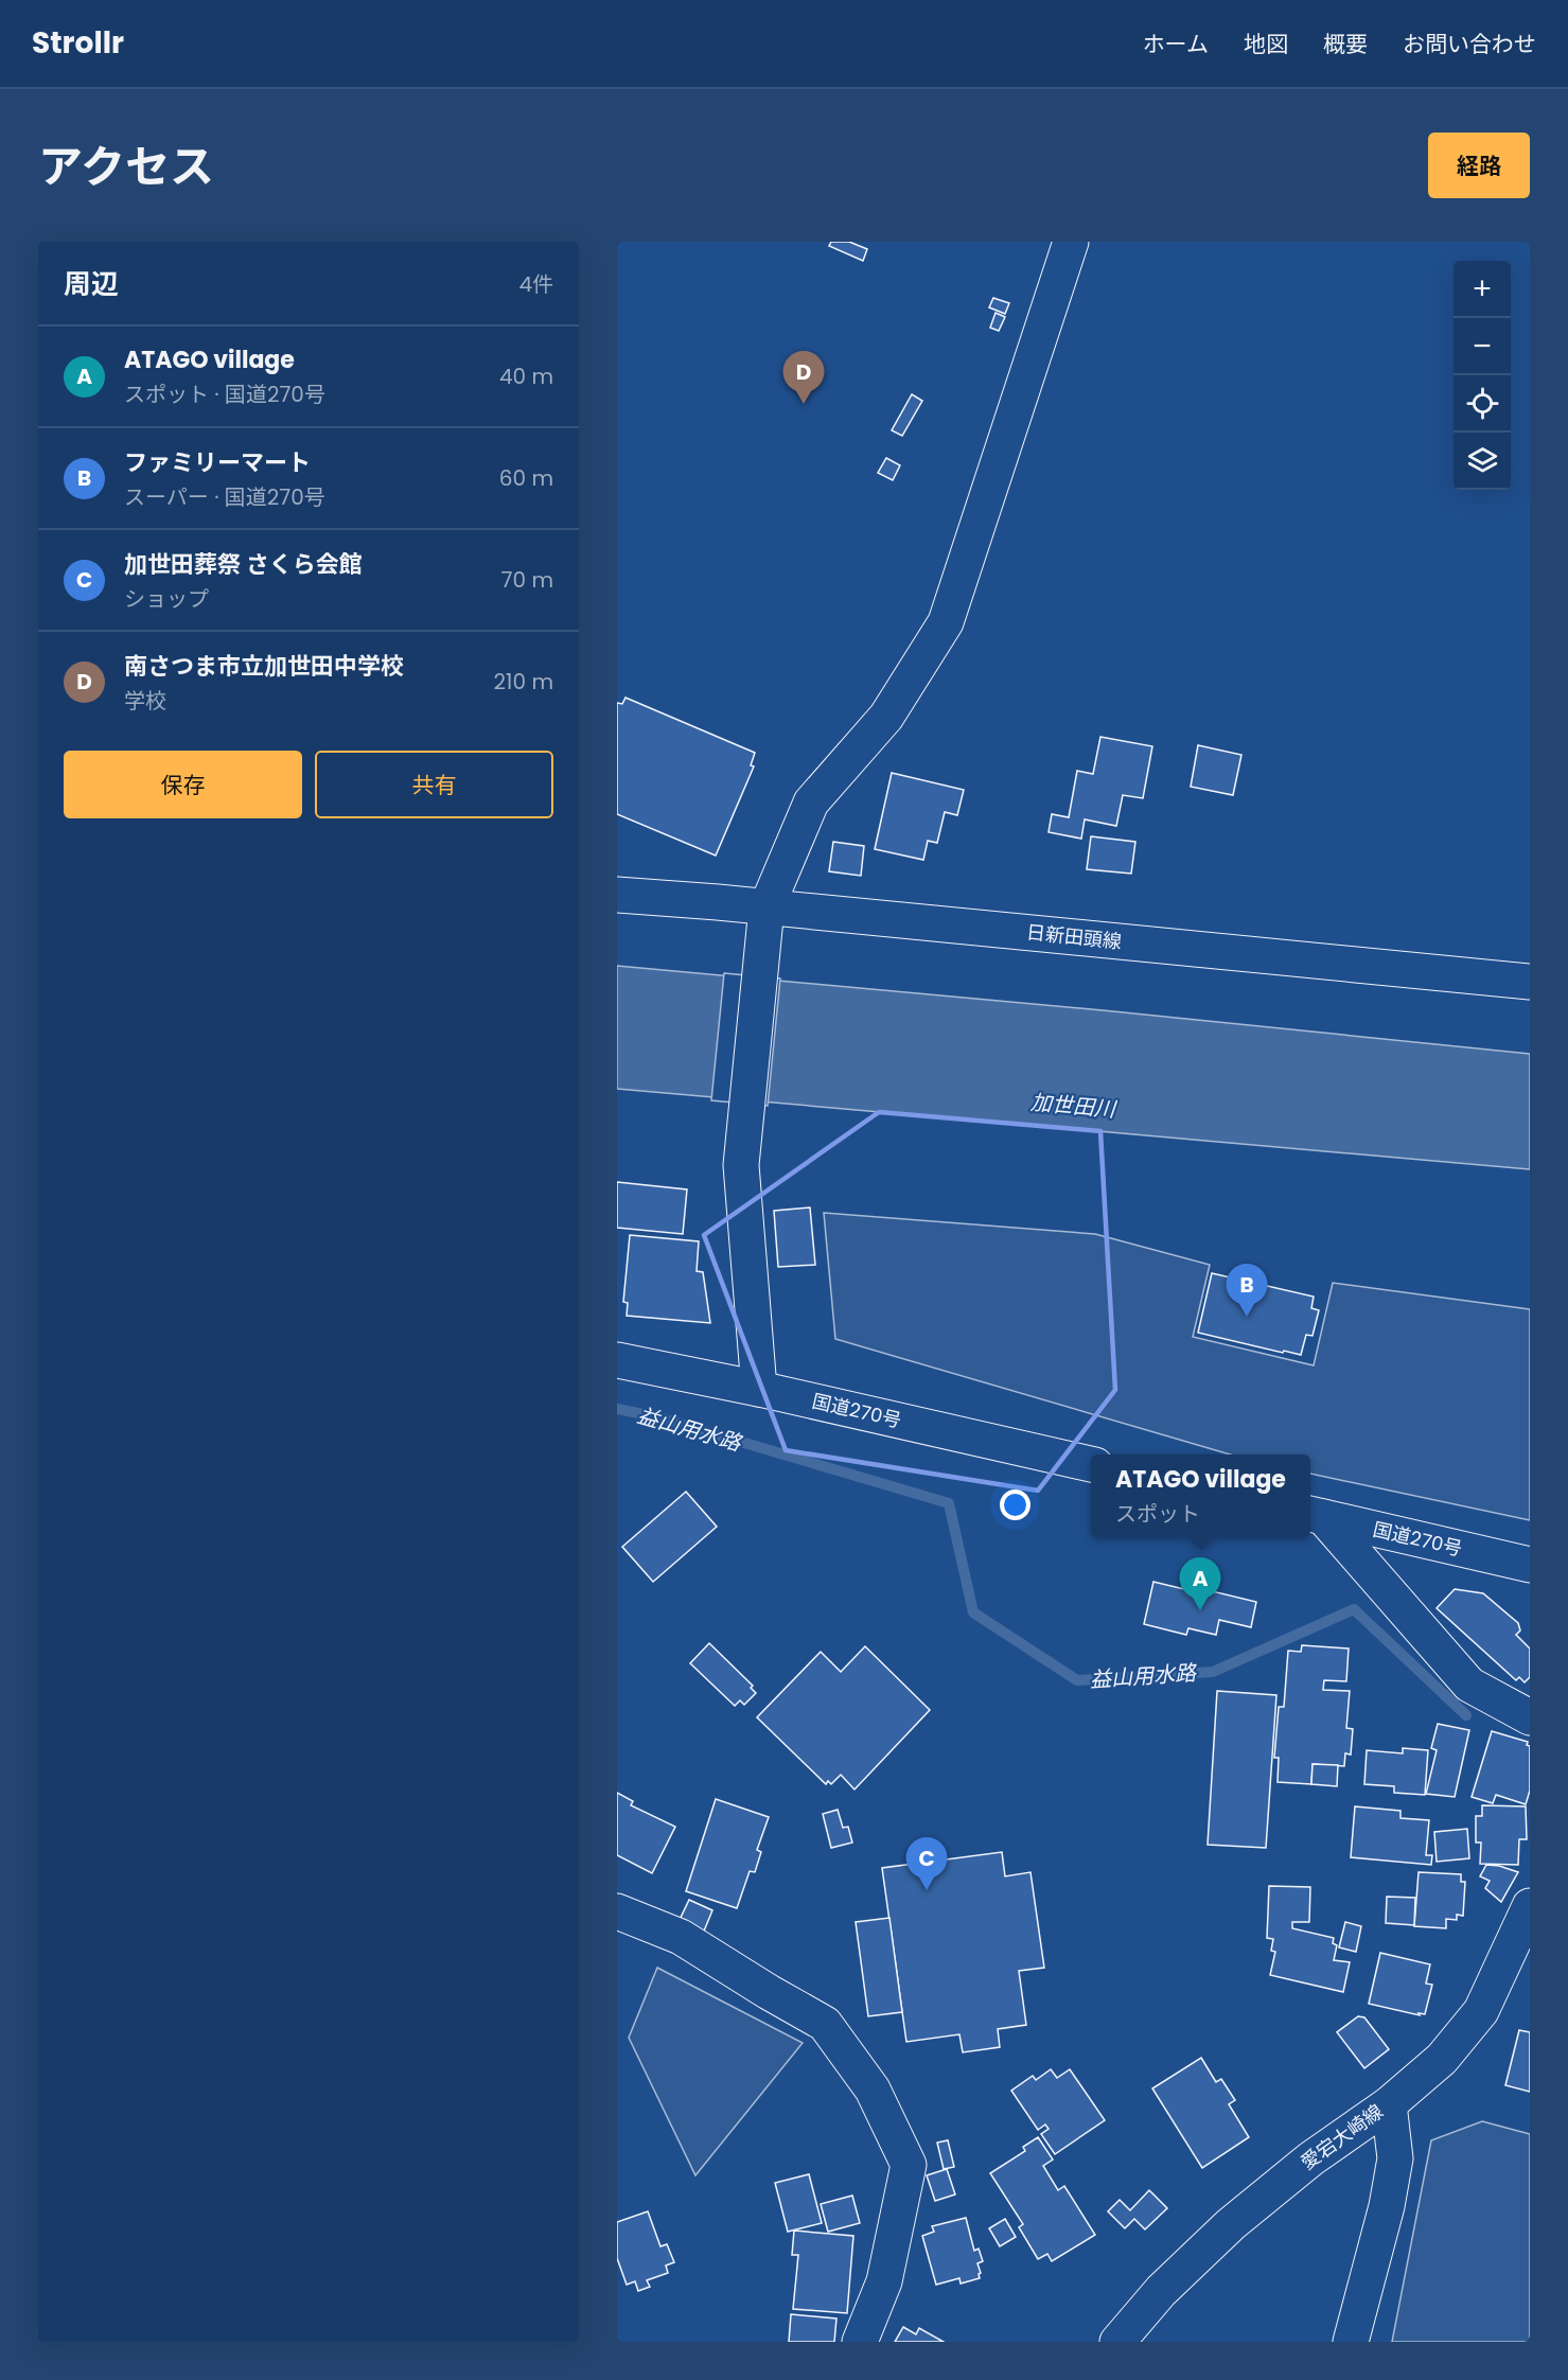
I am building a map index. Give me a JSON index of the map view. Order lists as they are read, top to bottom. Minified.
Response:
{"streets":{"main road":["日新田頭線","国道270号","愛宕大崎線"]},"water":["加世田川","益山用水路"],"page":{"header":"Strollr","nav":["ホーム","地図","概要","お問い合わせ"],"title":"アクセス","buttons":["経路",["保存","共有"]],"heading":["周辺","4件"],"map_buttons":["+","−"],"list":[{"mark":"A","name":"ATAGO village","note":"スポット · 国道270号","value":"40 m"},{"mark":"B","name":"ファミリーマート","note":"スーパー · 国道270号","value":"60 m"},{"mark":"C","name":"加世田葬祭 さくら会館","note":"ショップ","value":"70 m"},{"mark":"D","name":"南さつま市立加世田中学校","note":"学校","value":"210 m"}],"pins":["D","B","A","C"],"popup":["ATAGO village","スポット"]}}
